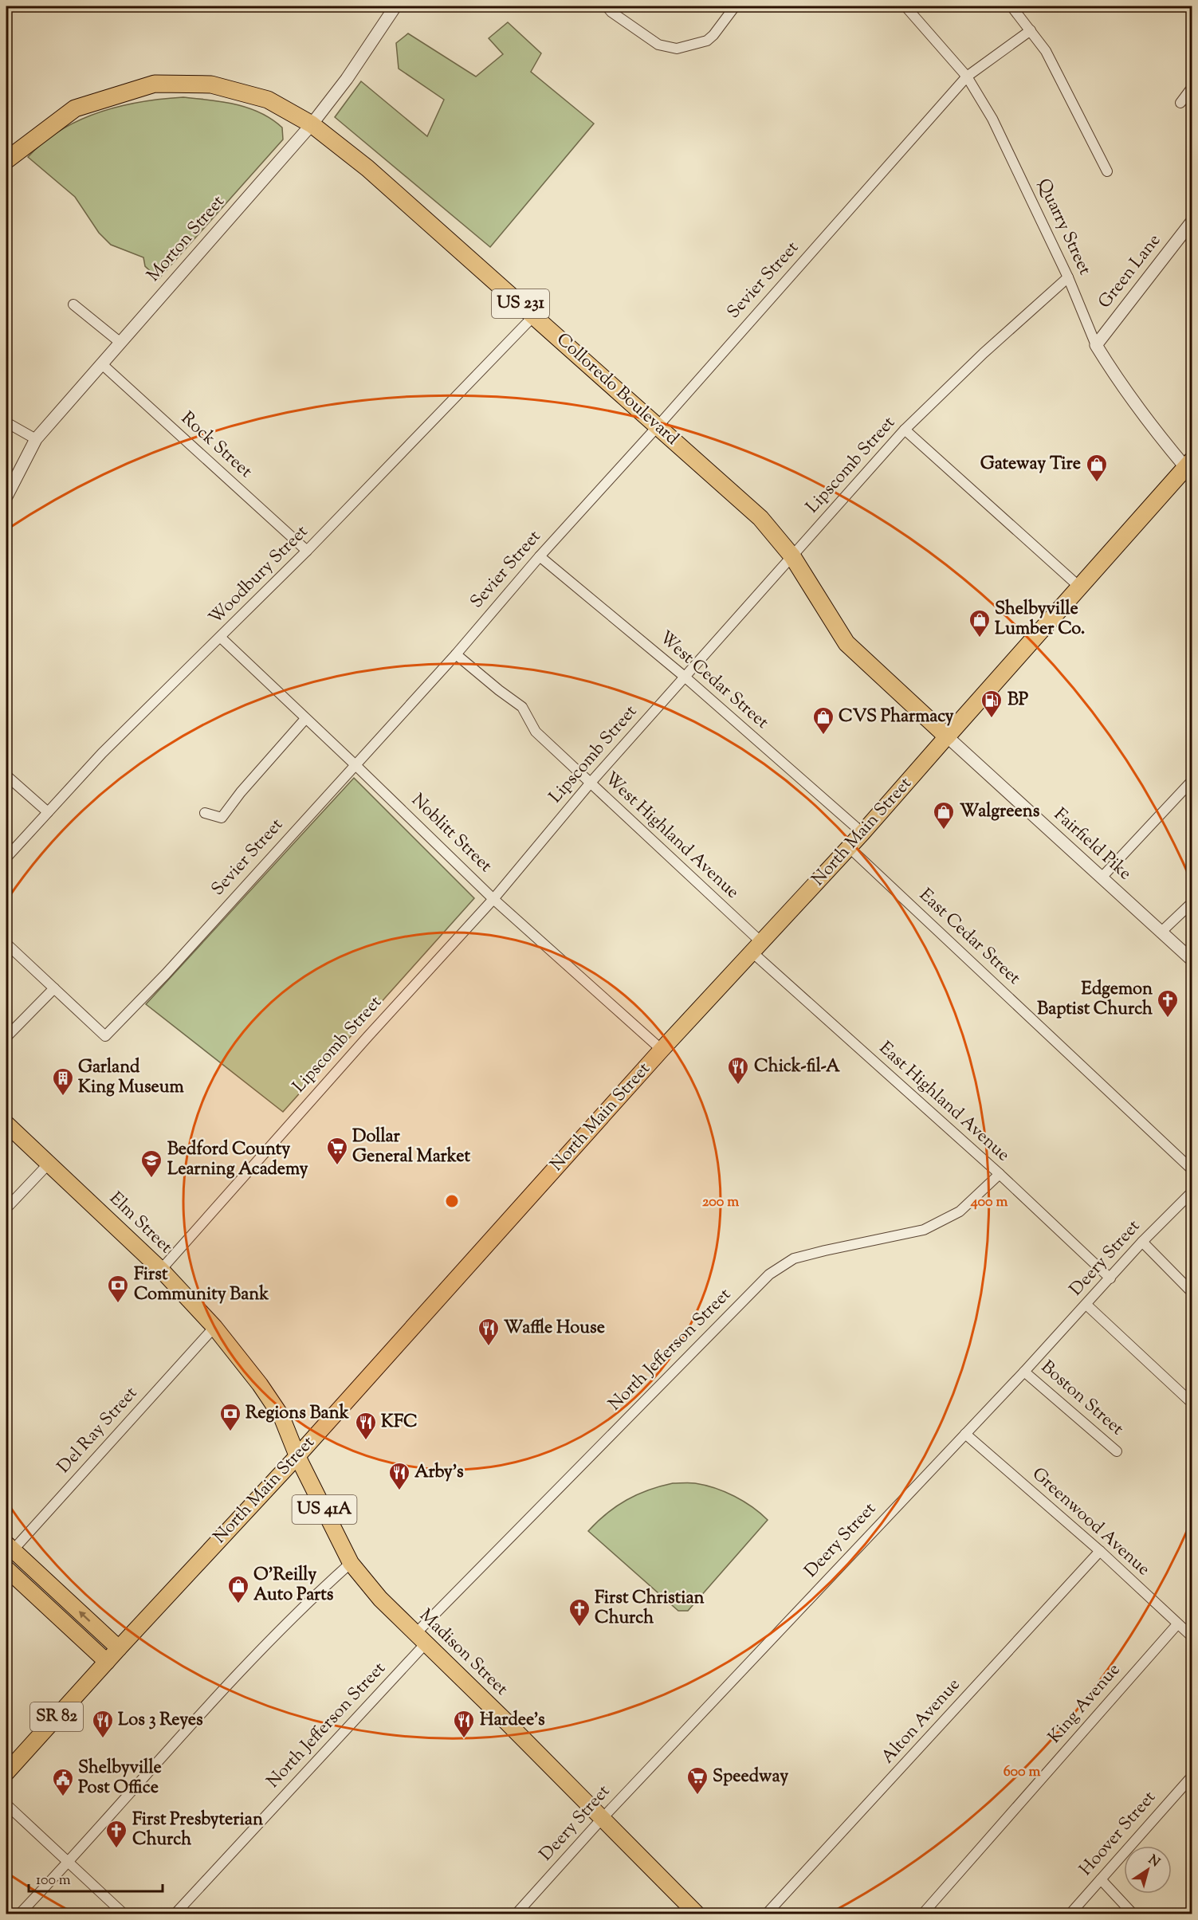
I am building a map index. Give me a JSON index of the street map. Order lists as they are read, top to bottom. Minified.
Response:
{"streets":{"highway":["US 231","Colloredo Boulevard","North Main Street"],"main road":["Elm Street","US 41A","Madison Street","SR 82"],"street":["Quarry Street","Morton Street","Green Lane","Sevier Street","Rock Street","Lipscomb Street","Woodbury Street","West Cedar Street","Noblitt Street","West Highland Avenue","Fairfield Pike","East Cedar Street","East Highland Avenue","Deery Street","North Jefferson Street","Boston Street","Del Ray Street","Greenwood Avenue","King Avenue","Alton Avenue","Hoover Street"]},"crossings":[["Quarry Street","Green Lane"],["Quarry Street","Sevier Street"],["Quarry Street","Lipscomb Street"],["Quarry Street","North Main Street"],["Morton Street","Colloredo Boulevard"],["Morton Street","Rock Street"],["Sevier Street","Colloredo Boulevard"],["Sevier Street","West Cedar Street"],["Sevier Street","Noblitt Street"],["Sevier Street","West Highland Avenue"],["Colloredo Boulevard","Lipscomb Street"],["Colloredo Boulevard","Woodbury Street"],["Colloredo Boulevard","North Main Street"],["Colloredo Boulevard","Fairfield Pike"],["Rock Street","Woodbury Street"],["Lipscomb Street","West Cedar Street"],["Lipscomb Street","Noblitt Street"],["Lipscomb Street","West Highland Avenue"],["Lipscomb Street","Elm Street"],["Woodbury Street","Noblitt Street"],["West Cedar Street","North Main Street"],["North Main Street","Noblitt Street"],["North Main Street","West Highland Avenue"],["North Main Street","Fairfield Pike"],["North Main Street","East Cedar Street"],["North Main Street","East Highland Avenue"],["North Main Street","Elm Street"],["North Main Street","Madison Street"],["West Highland Avenue","East Highland Avenue"],["East Highland Avenue","Deery Street"],["East Highland Avenue","North Jefferson Street"],["Elm Street","Del Ray Street"],["Elm Street","Madison Street"],["Deery Street","Boston Street"],["Deery Street","Greenwood Avenue"],["Deery Street","Madison Street"],["North Jefferson Street","Madison Street"],["Greenwood Avenue","King Avenue"],["Greenwood Avenue","Alton Avenue"]],"places":{"shop":["Gateway Tire","Shelbyville Lumber Co.","CVS Pharmacy","Walgreens","O'Reilly Auto Parts"],"fuel station":["BP"],"church":["Edgemon Baptist Church","First Christian Church","First Presbyterian Church"],"restaurant":["Chick-fil-A","Waffle House","KFC","Arby's","Los 3 Reyes","Hardee's"],"building":["Garland King Museum"],"supermarket":["Dollar General Market","Speedway"],"school or university":["Bedford County Learning Academy"],"bank":["First Community Bank","Regions Bank"],"public building":["Shelbyville Post Office"]},"scale_bar":"100 m","north":"top right","rings":["200 m","400 m","600 m"]}
